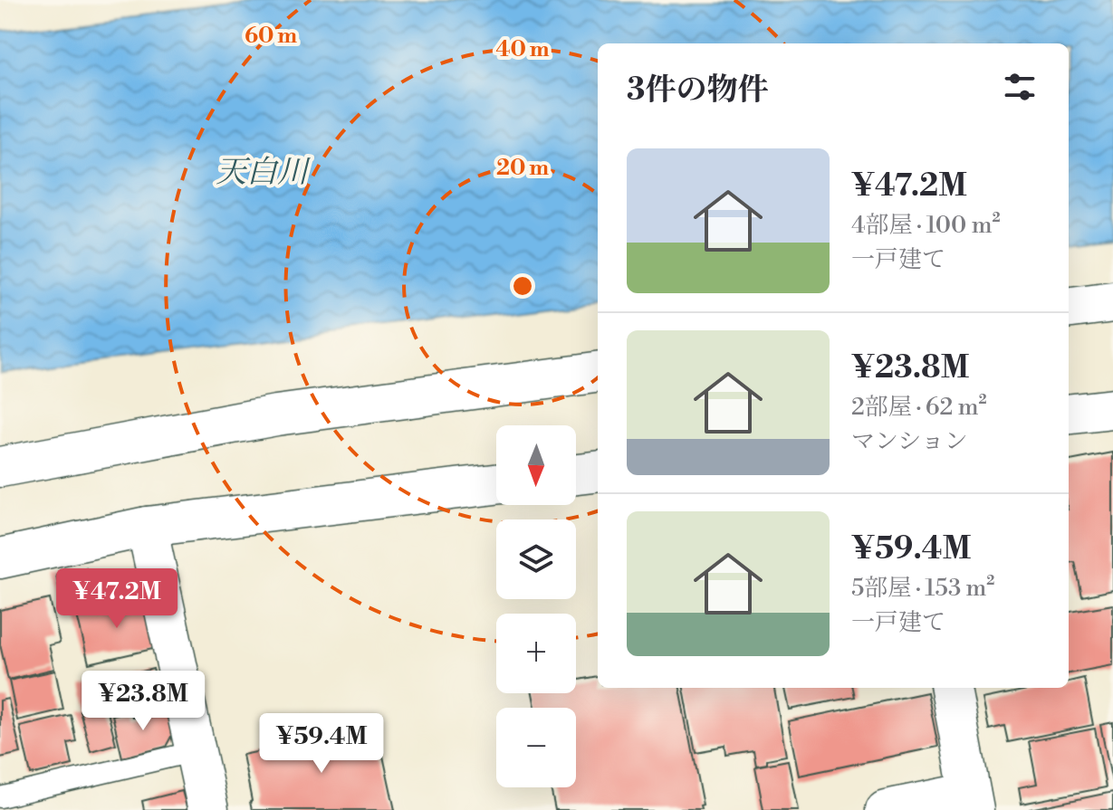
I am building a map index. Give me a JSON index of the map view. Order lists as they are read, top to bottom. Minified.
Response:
{"water":["天白川"],"north":"bottom","page":{"heading":"3件の物件","list":[{"name":"¥47.2M","note":"4部屋 · 100 m² · 一戸建て"},{"name":"¥23.8M","note":"2部屋 · 62 m² · マンション"},{"name":"¥59.4M","note":"5部屋 · 153 m² · 一戸建て"}],"map_buttons":["+","−"],"price":["¥47.2M","¥23.8M","¥59.4M"]},"rings":["60 m","40 m","20 m"]}
